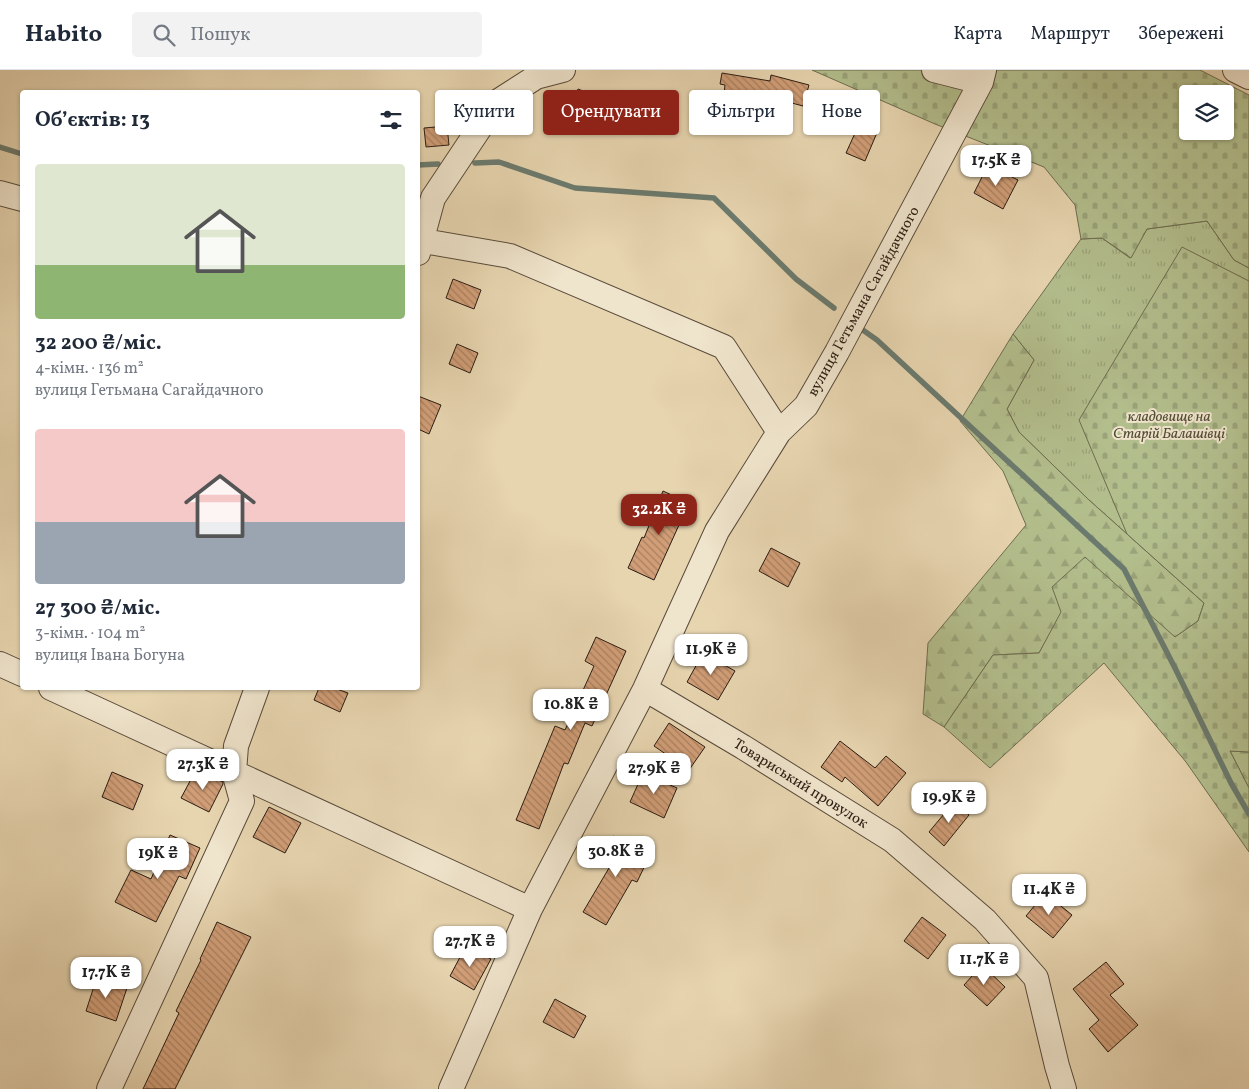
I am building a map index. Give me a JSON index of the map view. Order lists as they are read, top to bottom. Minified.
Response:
{"streets":{"street":["вулиця Гетьмана Сагайдачного","Товариський провулок"]},"crossings":[["вулиця Гетьмана Сагайдачного","Товариський провулок"]],"parks":["кладовище на Старій Балашівці"],"page":{"header":"Habito","search":"Пошук","nav":["Карта","Маршрут","Збережені"],"chip":["Купити","Орендувати","Фільтри","Нове"],"heading":"Об’єктів: 13","price":["17.5K ₴","32.2K ₴","11.9K ₴","10.8K ₴","27.3K ₴","27.9K ₴","19.9K ₴","30.8K ₴","19K ₴","11.4K ₴","27.7K ₴","11.7K ₴","17.7K ₴"],"list":[{"name":"32 200 ₴/міс.","note":"4-кімн. · 136 m² · вулиця Гетьмана Сагайдачного"},{"name":"27 300 ₴/міс.","note":"3-кімн. · 104 m² · вулиця Івана Богуна"}]}}
